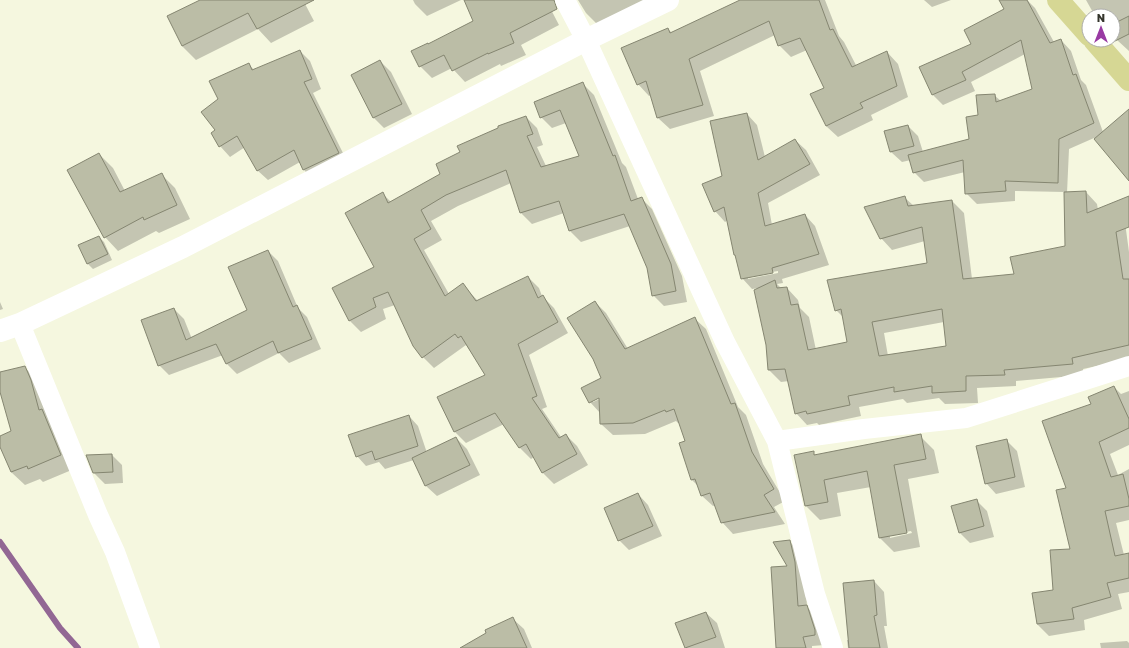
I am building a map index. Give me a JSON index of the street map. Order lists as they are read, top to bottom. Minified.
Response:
{"north":"top"}
